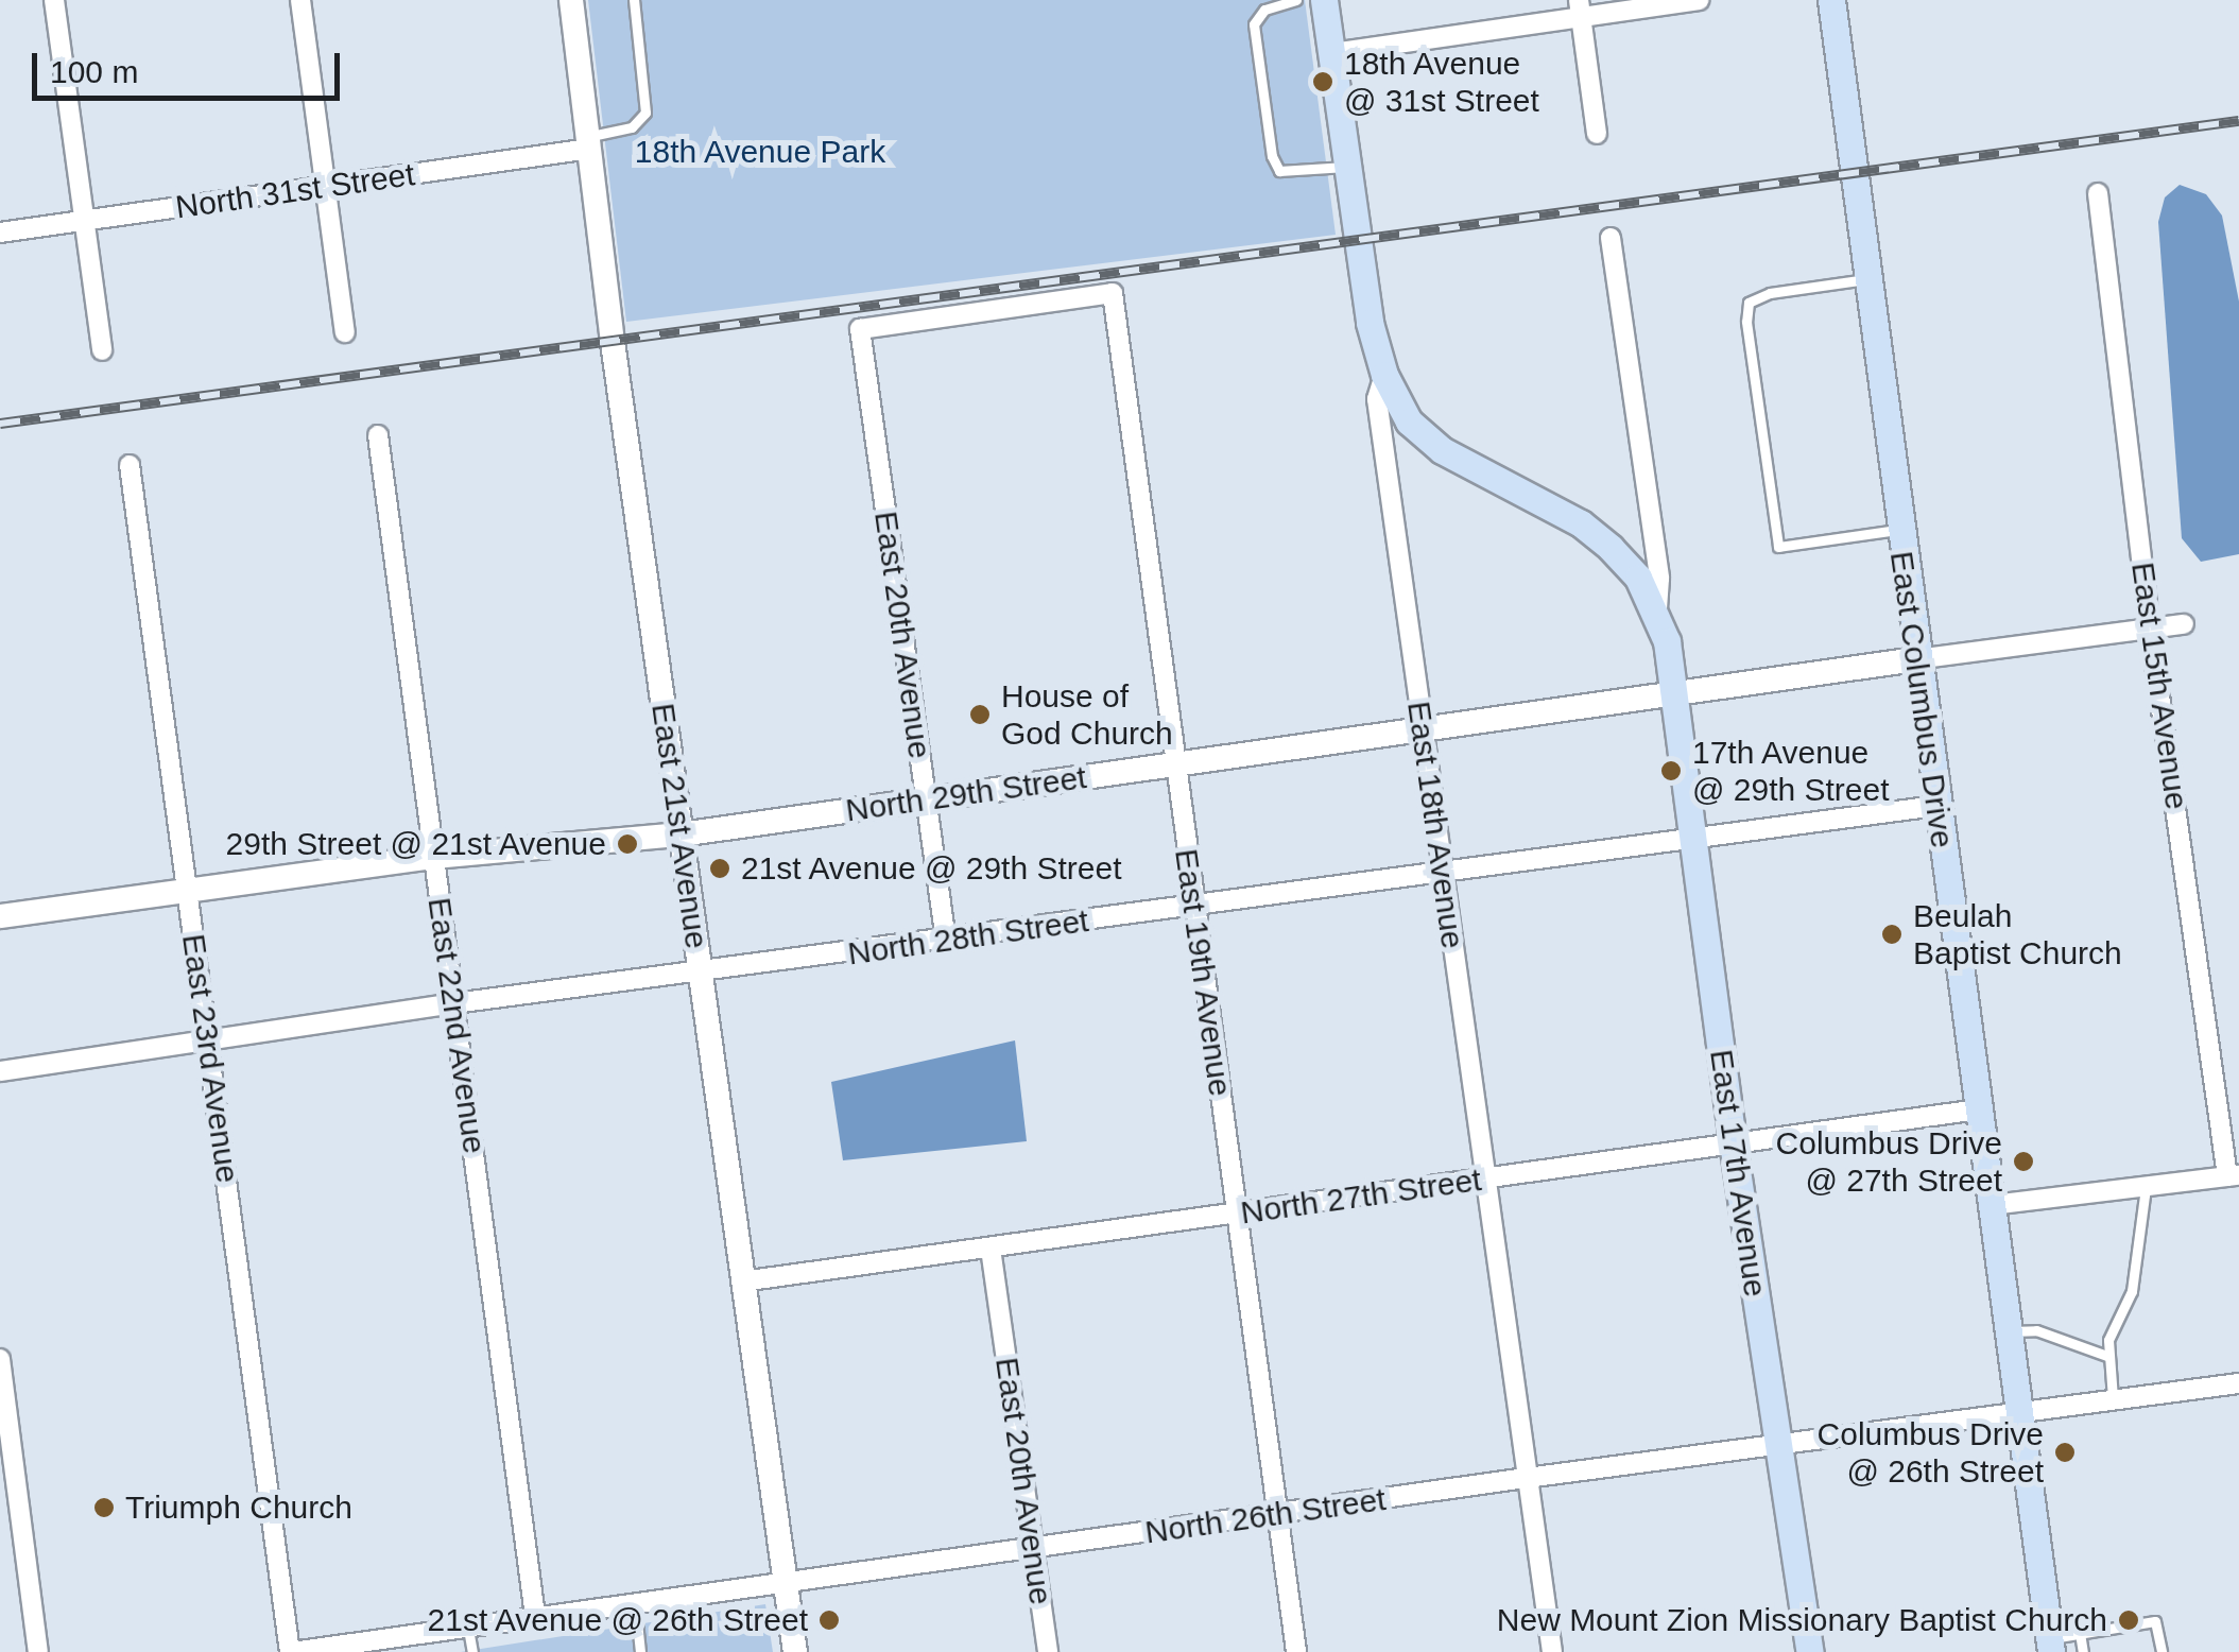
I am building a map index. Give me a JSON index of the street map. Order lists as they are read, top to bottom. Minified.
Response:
{"streets":{"main road":["East Columbus Drive","East 18th Avenue","East 17th Avenue"],"street":["North 31st Street","East 20th Avenue","East 15th Avenue","North 29th Street","East 21st Avenue","North 28th Street","East 19th Avenue","East 22nd Avenue","East 23rd Avenue","North 27th Street","North 26th Street"]},"crossings":[["North 31st Street","East 21st Avenue"],["East 20th Avenue","North 29th Street"],["East 20th Avenue","North 28th Street"],["East 20th Avenue","East 19th Avenue"],["East 20th Avenue","North 27th Street"],["East 20th Avenue","North 26th Street"],["East 15th Avenue","North 29th Street"],["East Columbus Drive","North 29th Street"],["East Columbus Drive","North 28th Street"],["East Columbus Drive","North 27th Street"],["East Columbus Drive","North 26th Street"],["North 29th Street","East 18th Avenue"],["North 29th Street","East 21st Avenue"],["North 29th Street","East 19th Avenue"],["North 29th Street","East 22nd Avenue"],["North 29th Street","East 23rd Avenue"],["North 29th Street","East 17th Avenue"],["East 18th Avenue","North 28th Street"],["East 18th Avenue","North 27th Street"],["East 18th Avenue","North 26th Street"],["East 21st Avenue","North 28th Street"],["East 21st Avenue","North 27th Street"],["East 21st Avenue","North 26th Street"],["North 28th Street","East 19th Avenue"],["North 28th Street","East 22nd Avenue"],["North 28th Street","East 23rd Avenue"],["North 28th Street","East 17th Avenue"],["East 19th Avenue","North 27th Street"],["East 19th Avenue","North 26th Street"],["East 22nd Avenue","North 26th Street"],["East 23rd Avenue","North 26th Street"],["East 17th Avenue","North 27th Street"],["East 17th Avenue","North 26th Street"]],"parks":["18th Avenue Park"],"places":["18th Avenue @ 31st Street","House of God Church","17th Avenue @ 29th Street","29th Street @ 21st Avenue","21st Avenue @ 29th Street","Beulah Baptist Church","Columbus Drive @ 27th Street","Columbus Drive @ 26th Street","Triumph Church","21st Avenue @ 26th Street","New Mount Zion Missionary Baptist Church"],"scale_bar":"100 m"}
